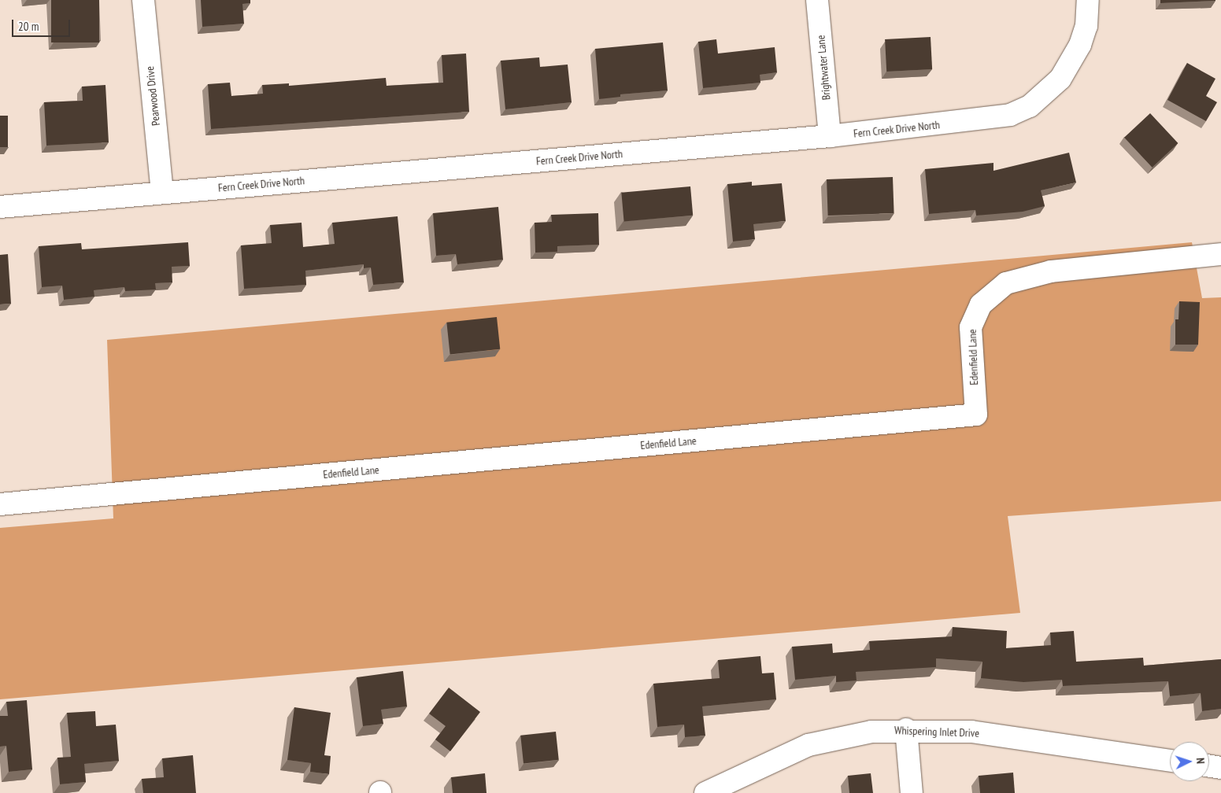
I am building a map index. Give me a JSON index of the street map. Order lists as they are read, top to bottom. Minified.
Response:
{"streets":{"street":["Brightwater Lane","Pearwood Drive","Fern Creek Drive North","Edenfield Lane","Whispering Inlet Drive"]},"crossings":[["Brightwater Lane","Fern Creek Drive North"],["Pearwood Drive","Fern Creek Drive North"]],"scale_bar":"20 m","north":"right"}
